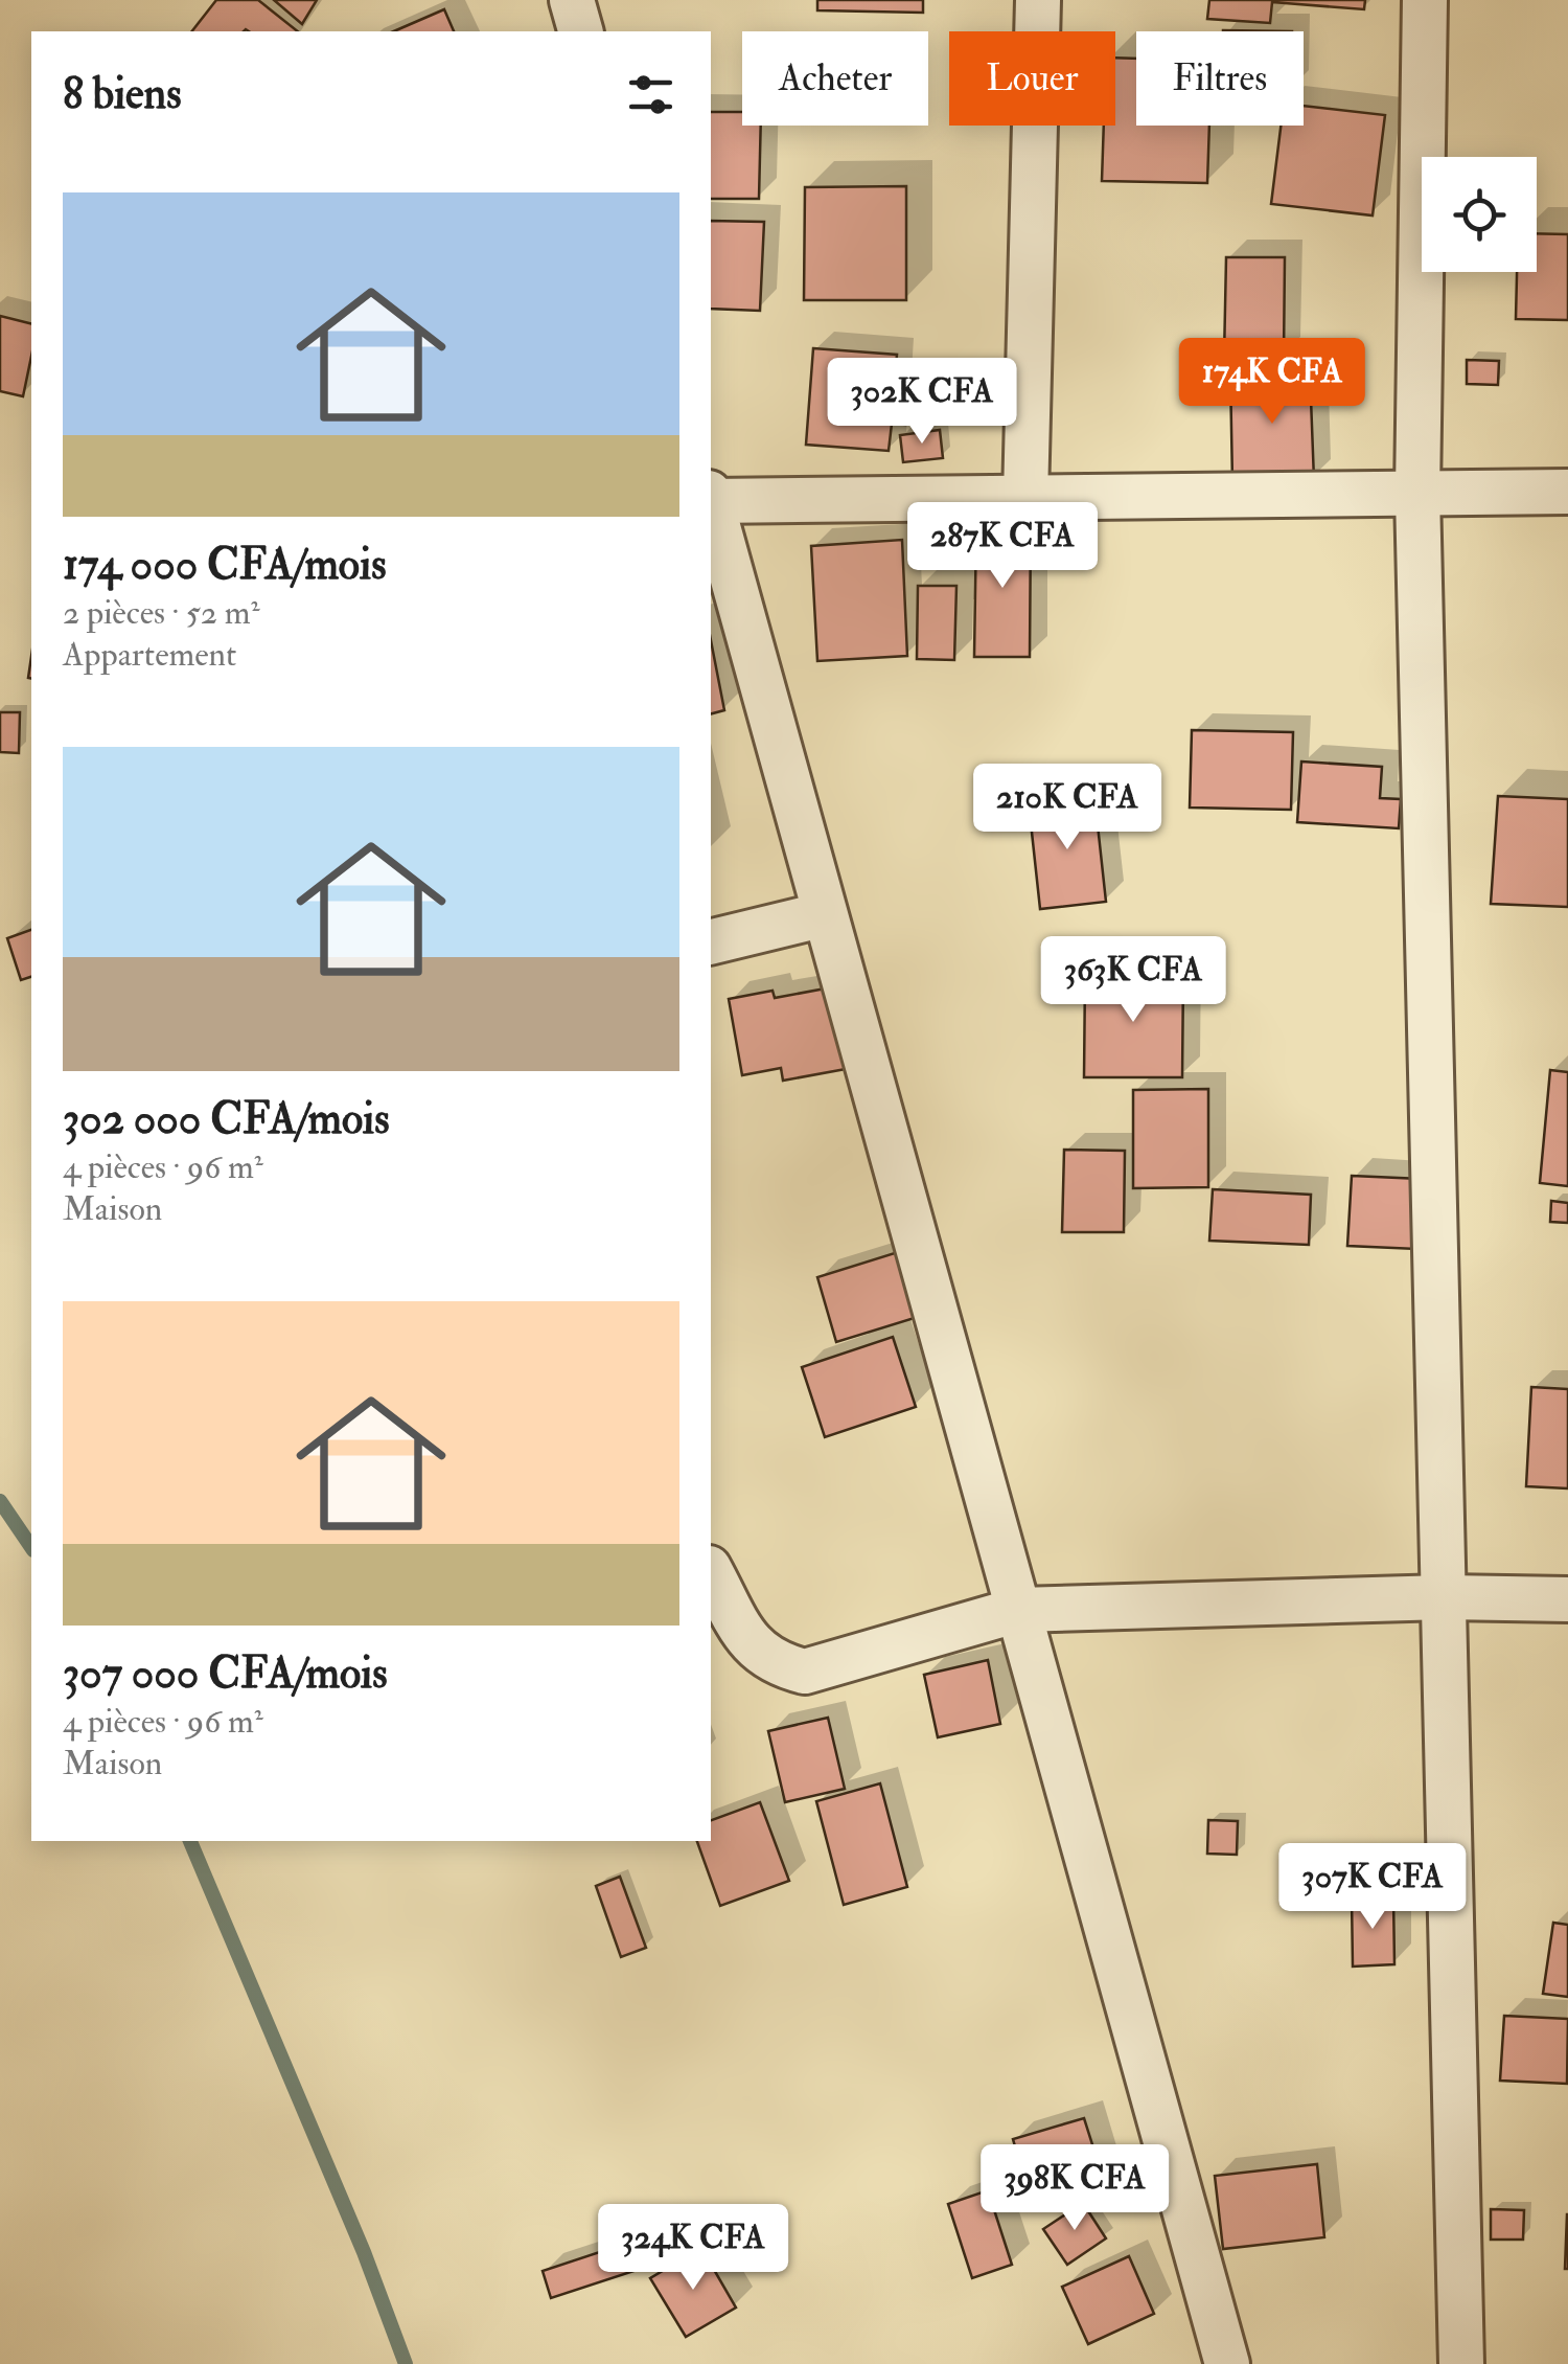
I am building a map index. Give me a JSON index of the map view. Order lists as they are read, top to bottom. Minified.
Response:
{"page":{"chip":["Acheter","Louer","Filtres"],"heading":"8 biens","list":[{"name":"174 000 CFA/mois","note":"2 pièces · 52 m² · Appartement"},{"name":"302 000 CFA/mois","note":"4 pièces · 96 m² · Maison"},{"name":"307 000 CFA/mois","note":"4 pièces · 96 m² · Maison"}],"price":["174K CFA","302K CFA","287K CFA","210K CFA","363K CFA","307K CFA","398K CFA","324K CFA"]}}
